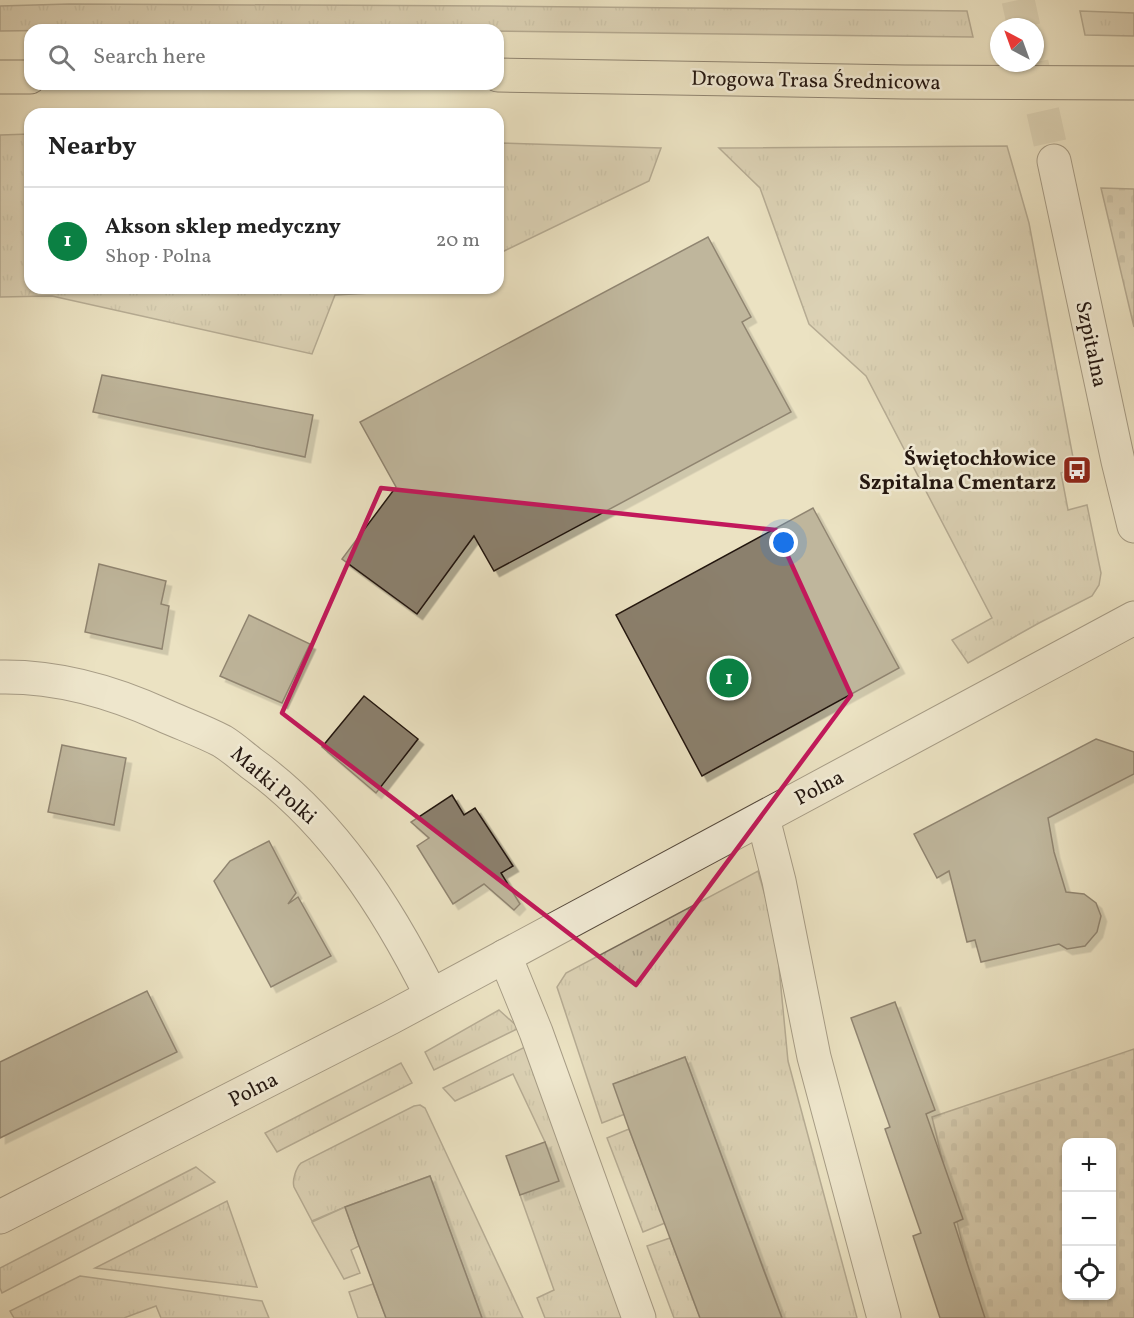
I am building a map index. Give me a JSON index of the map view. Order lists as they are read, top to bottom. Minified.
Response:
{"streets":{"main road":["Drogowa Trasa Średnicowa"],"street":["Szpitalna","Matki Polki","Polna"]},"crossings":[["Matki Polki","Polna"]],"places":{"bus stop":["Świętochłowice Szpitalna Cmentarz"]},"north":"top left","page":{"search":"Search here","heading":"Nearby","list":[{"mark":"1","name":"Akson sklep medyczny","note":"Shop · Polna","value":"20 m"}],"pins":"1","map_buttons":["+","−"]}}
